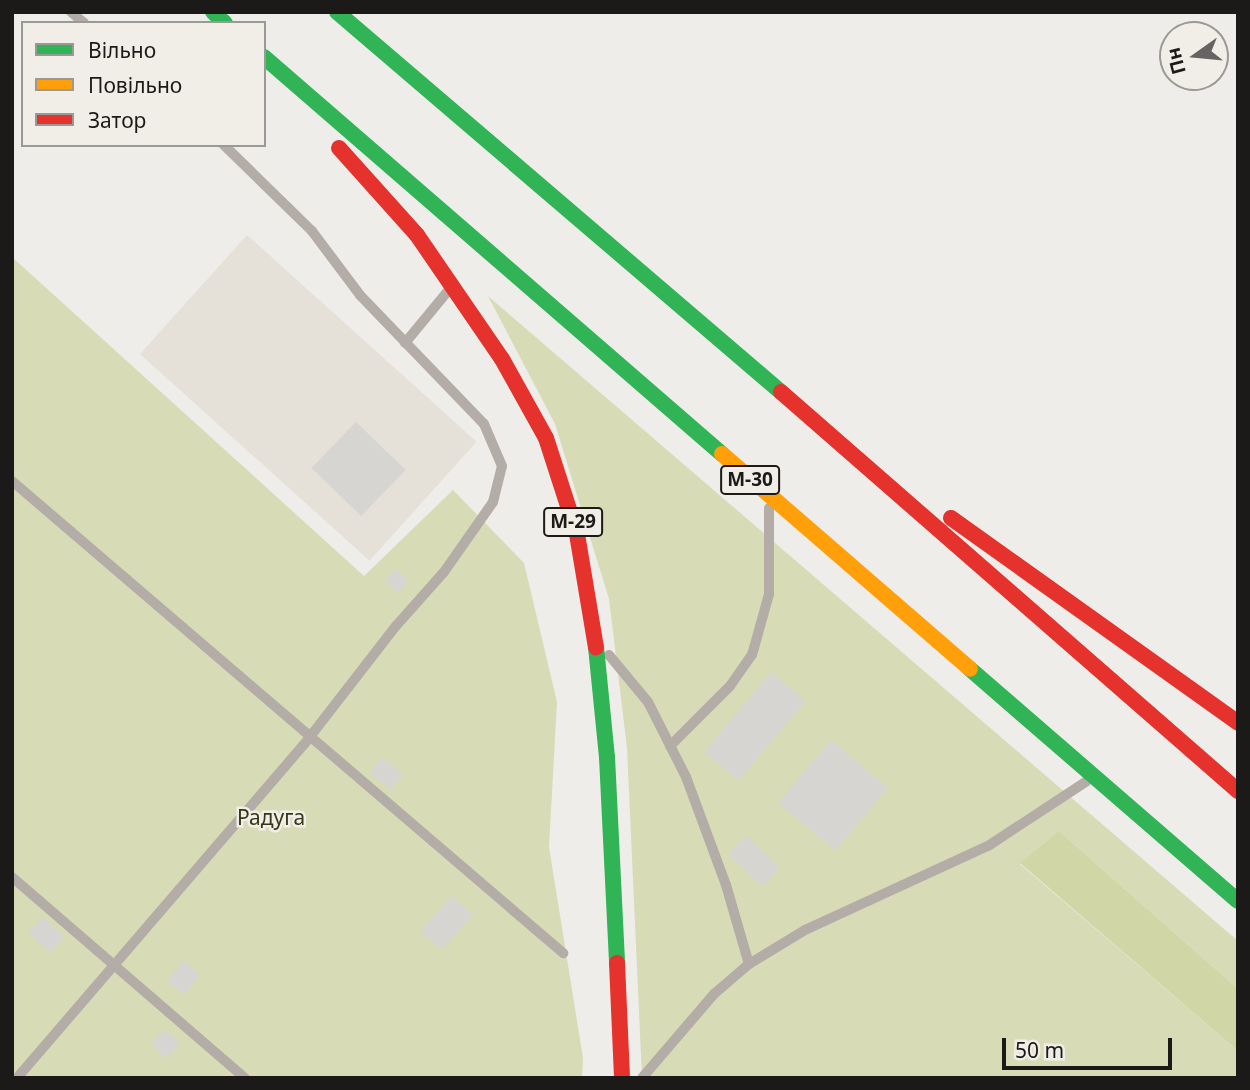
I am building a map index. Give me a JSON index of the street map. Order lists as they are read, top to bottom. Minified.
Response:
{"streets":{"highway":["М-30","М-29"]},"parks":["Радуга"],"legend":["Вільно","Повільно","Затор"],"scale_bar":"50 m","north":"left"}
